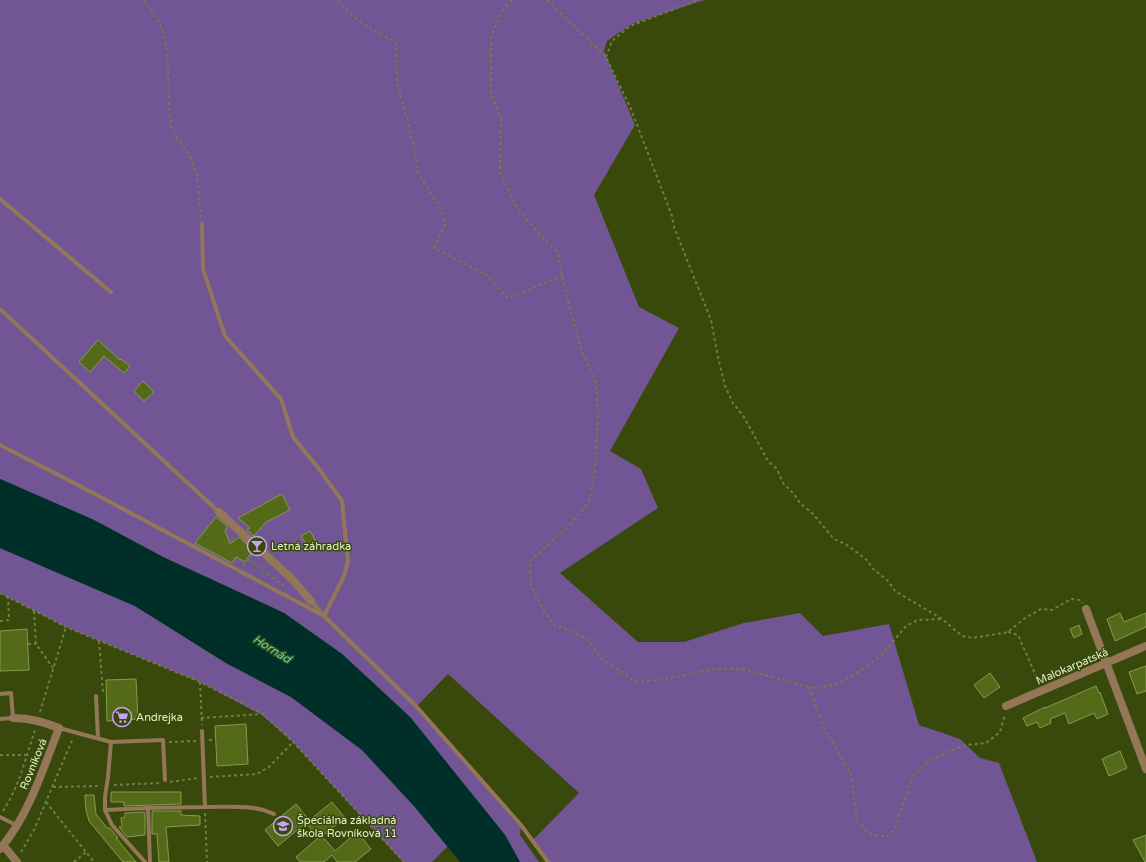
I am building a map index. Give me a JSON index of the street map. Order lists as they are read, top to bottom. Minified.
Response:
{"streets":{"street":["Malokarpatská","Rovníková"]},"water":["Hornád"],"places":{"bar":["Letná záhradka"],"supermarket":["Andrejka"],"school or university":["Špeciálna základná škola Rovníková 11"]}}
